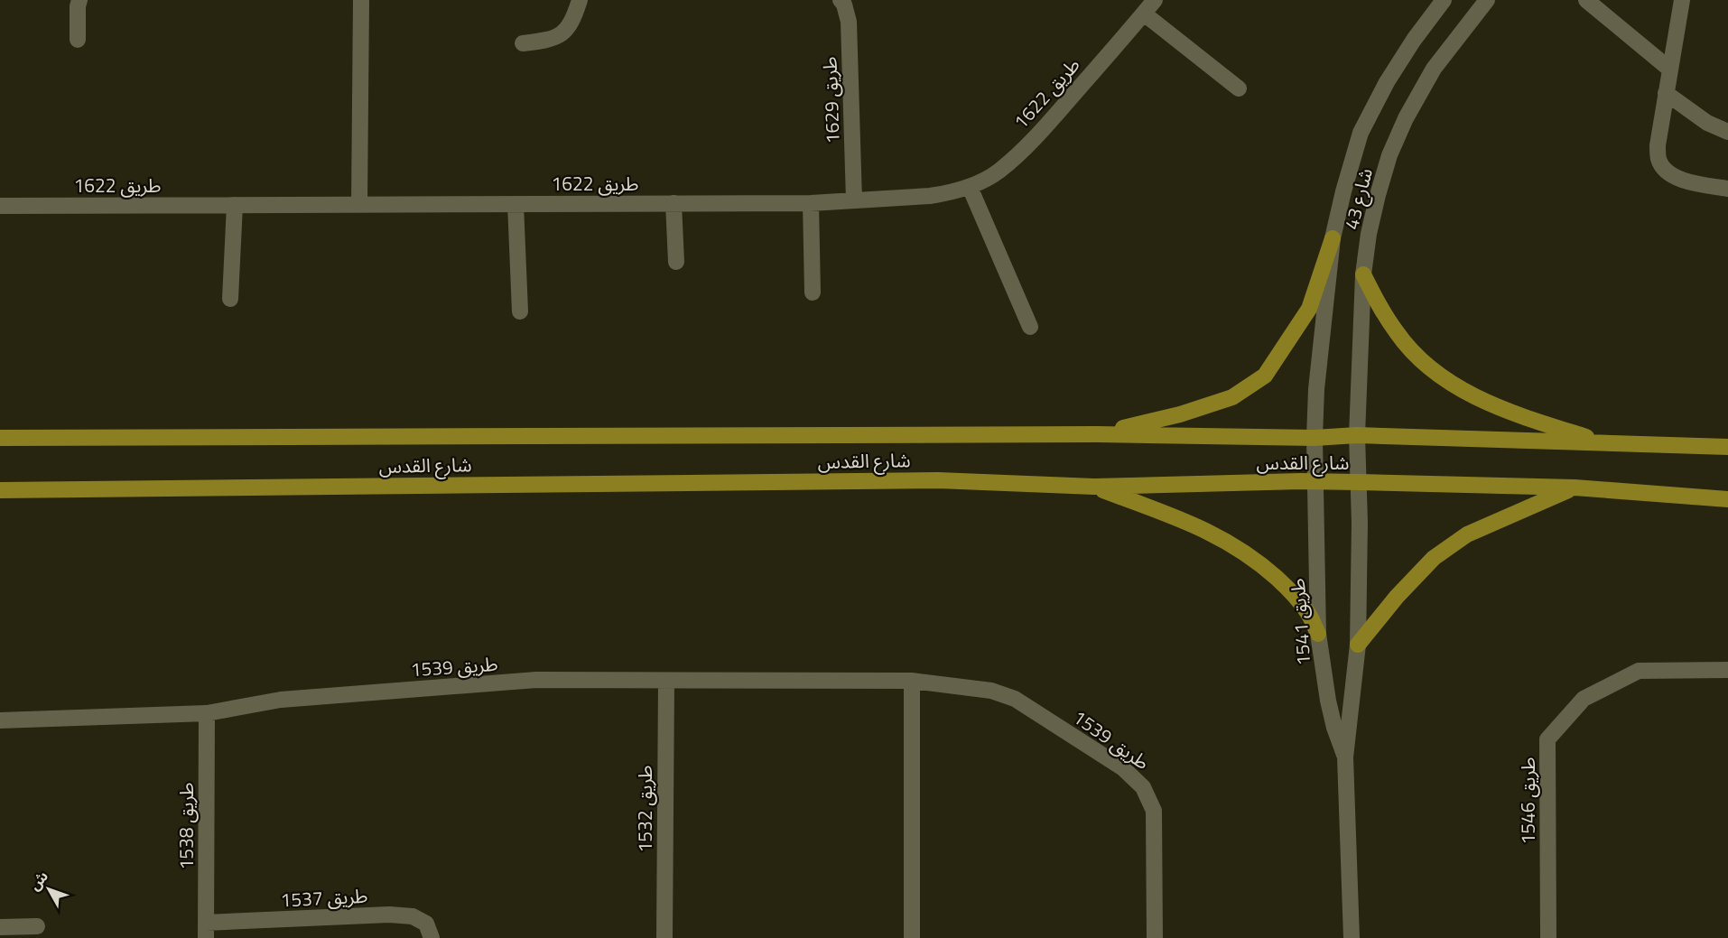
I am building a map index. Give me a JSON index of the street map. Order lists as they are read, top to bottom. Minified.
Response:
{"streets":{"main road":["شارع القدس"],"street":["طريق 1622","طريق 1629","شارع 43","طريق 1541","طريق 1539","طريق 1546","طريق 1532","طريق 1538","طريق 1537"]},"crossings":[["طريق 1622","طريق 1629"],["شارع 43","شارع القدس"],["شارع 43","طريق 1541"],["شارع القدس","طريق 1541"],["طريق 1539","طريق 1532"],["طريق 1539","طريق 1538"],["طريق 1538","طريق 1537"]],"north":"top left"}
